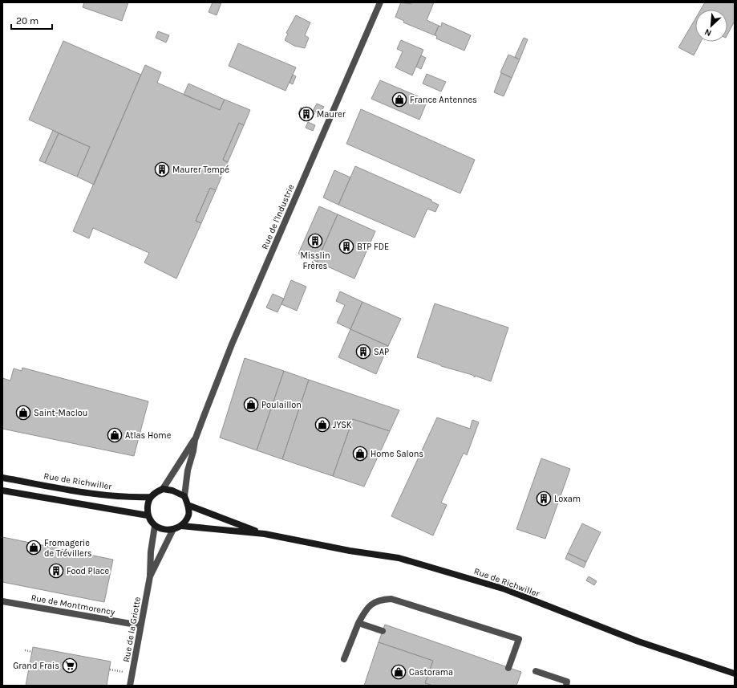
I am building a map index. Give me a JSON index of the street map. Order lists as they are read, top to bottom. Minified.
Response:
{"streets":{"main road":["Rue de Richwiller"],"street":["Rue de l'Industrie","Rue de Montmorency","Rue de la Griotte"]},"crossings":[["Rue de l'Industrie","Rue de Richwiller"],["Rue de l'Industrie","Rue de la Griotte"],["Rue de Richwiller","Rue de la Griotte"],["Rue de Montmorency","Rue de la Griotte"]],"places":{"shop":["France Antennes","Poulaillon","Saint-Maclou","JYSK","Atlas Home","Home Salons","Fromagerie de Trévillers","Castorama"],"building":["Maurer","Maurer Tempé","Misslin Frères","BTP FDE","SAP","Loxam","Food Place"],"supermarket":["Grand Frais"]},"scale_bar":"20 m","north":"bottom left"}
